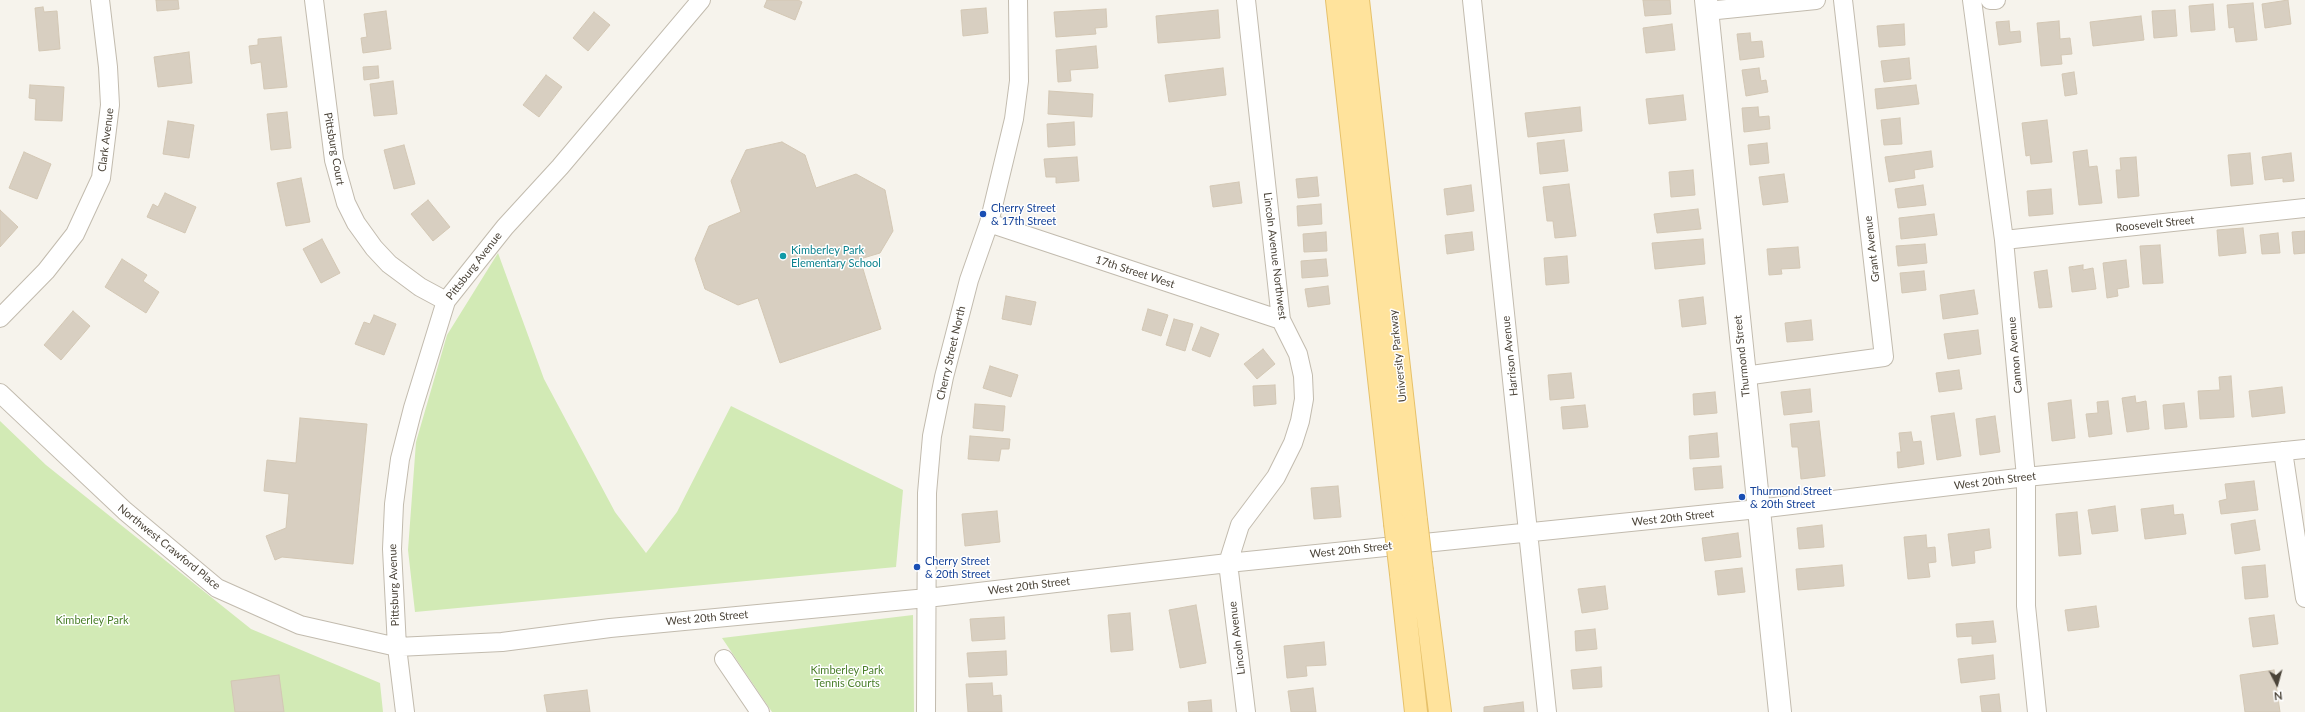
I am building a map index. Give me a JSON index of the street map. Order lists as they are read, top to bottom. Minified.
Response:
{"streets":{"main road":["University Parkway"],"street":["Clark Avenue","Pittsburg Court","Roosevelt Street","Grant Avenue","Lincoln Avenue Northwest","Pittsburg Avenue","17th Street West","Cherry Street North","Cannon Avenue","Harrison Avenue","Thurmond Street","West 20th Street","Northwest Crawford Place","Lincoln Avenue"]},"crossings":[["Pittsburg Court","Pittsburg Avenue"],["Roosevelt Street","Cannon Avenue"],["Grant Avenue","Thurmond Street"],["Lincoln Avenue Northwest","17th Street West"],["Lincoln Avenue Northwest","West 20th Street"],["Lincoln Avenue Northwest","Lincoln Avenue"],["Pittsburg Avenue","West 20th Street"],["Pittsburg Avenue","Northwest Crawford Place"],["17th Street West","Cherry Street North"],["Cherry Street North","West 20th Street"],["Cannon Avenue","West 20th Street"],["Harrison Avenue","West 20th Street"],["Thurmond Street","West 20th Street"],["West 20th Street","Northwest Crawford Place"],["West 20th Street","Lincoln Avenue"]],"parks":["Kimberley Park","Kimberley Park Tennis Courts"],"places":["Cherry Street & 17th Street","Kimberley Park Elementary School","Thurmond Street & 20th Street","Cherry Street & 20th Street"],"north":"bottom"}
